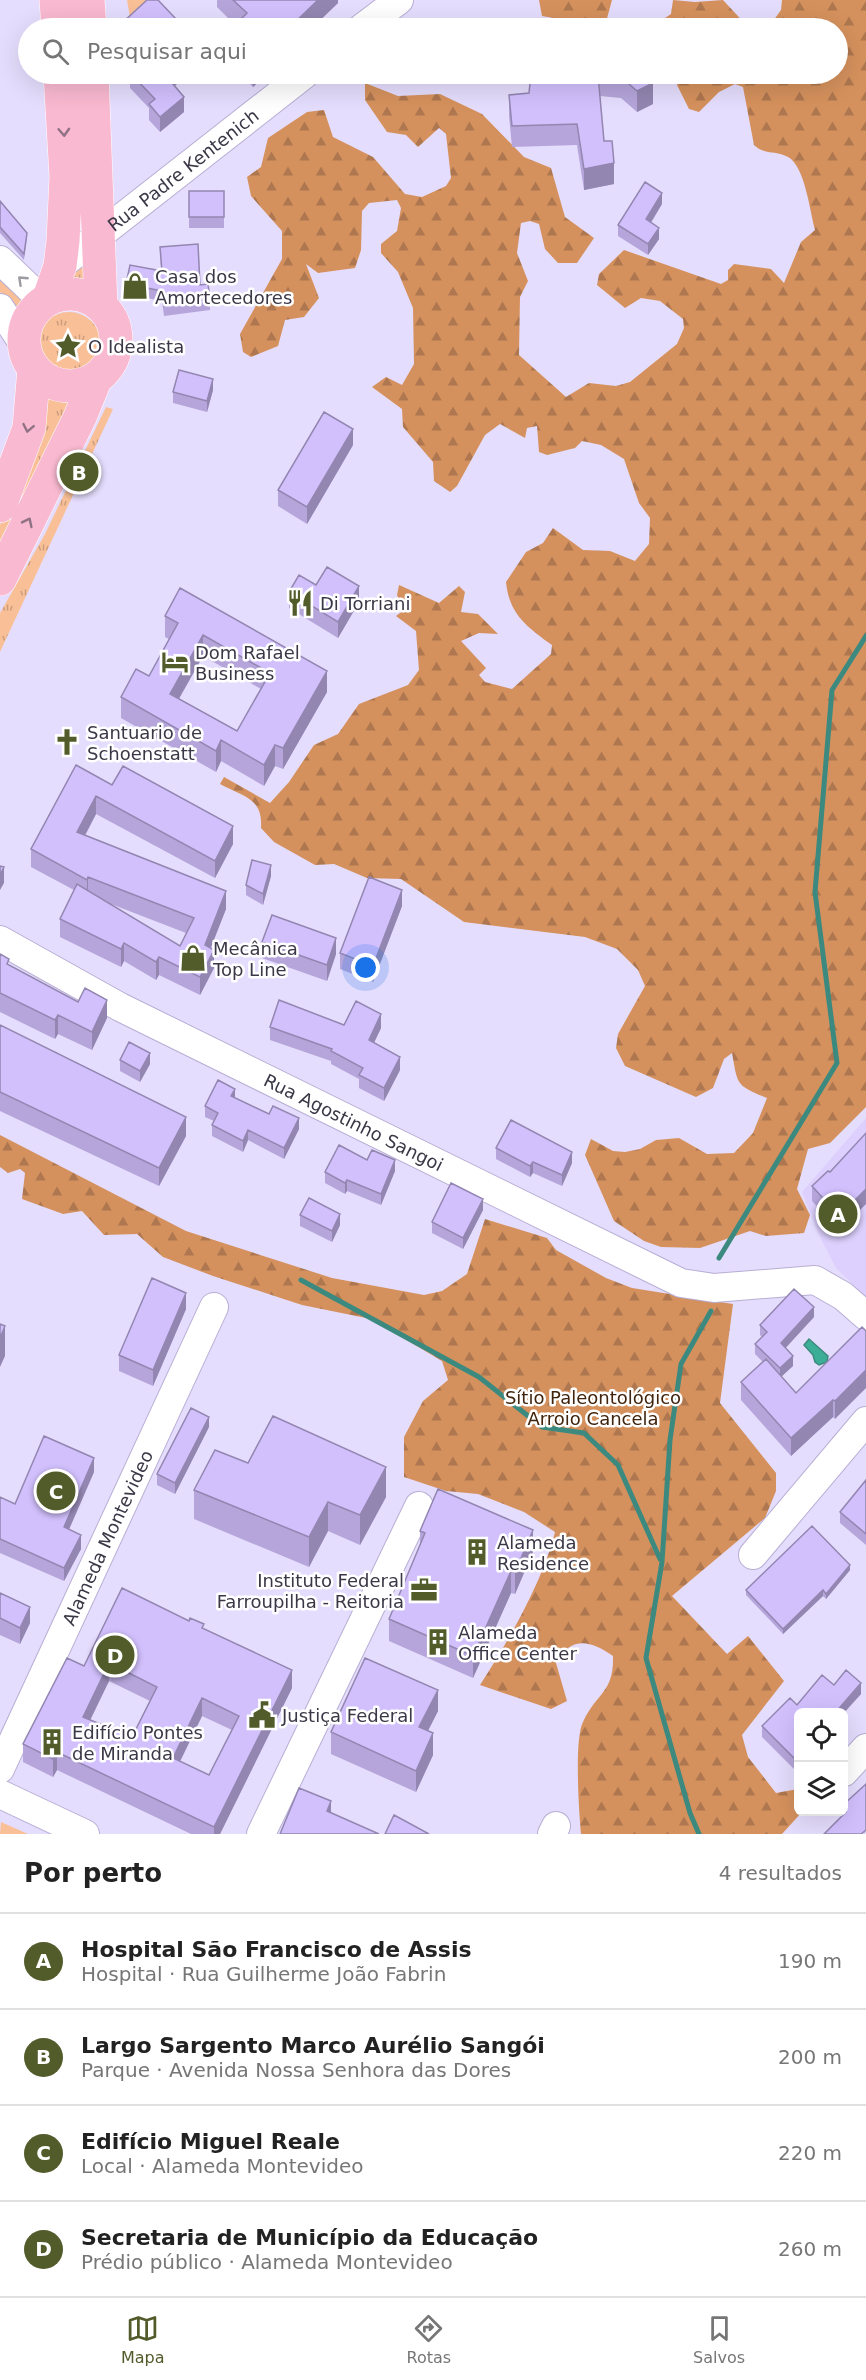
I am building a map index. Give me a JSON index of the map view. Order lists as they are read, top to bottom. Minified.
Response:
{"streets":{"street":["Rua Padre Kentenich","Rua Agostinho Sangoi","Alameda Montevideo"]},"parks":["Sítio Paleontológico Arroio Cancela"],"places":{"shop":["Casa dos Amortecedores","Mecânica Top Line"],"place":["O Idealista"],"restaurant":["Di Torriani"],"hotel":["Dom Rafael Business"],"church":["Santuario de Schoenstatt"],"building":["Alameda Residence","Alameda Office Center","Edifício Pontes de Miranda"],"office":["Instituto Federal Farroupilha - Reitoria"],"public building":["Justiça Federal"]},"page":{"search":"Pesquisar aqui","pins":["B","A","C","D"],"heading":["Por perto","4 resultados"],"list":[{"mark":"A","name":"Hospital São Francisco de Assis","note":"Hospital · Rua Guilherme João Fabrin","value":"190 m"},{"mark":"B","name":"Largo Sargento Marco Aurélio Sangói","note":"Parque · Avenida Nossa Senhora das Dores","value":"200 m"},{"mark":"C","name":"Edifício Miguel Reale","note":"Local · Alameda Montevideo","value":"220 m"},{"mark":"D","name":"Secretaria de Município da Educação","note":"Prédio público · Alameda Montevideo","value":"260 m"}],"nav":["Mapa","Rotas","Salvos"]}}
